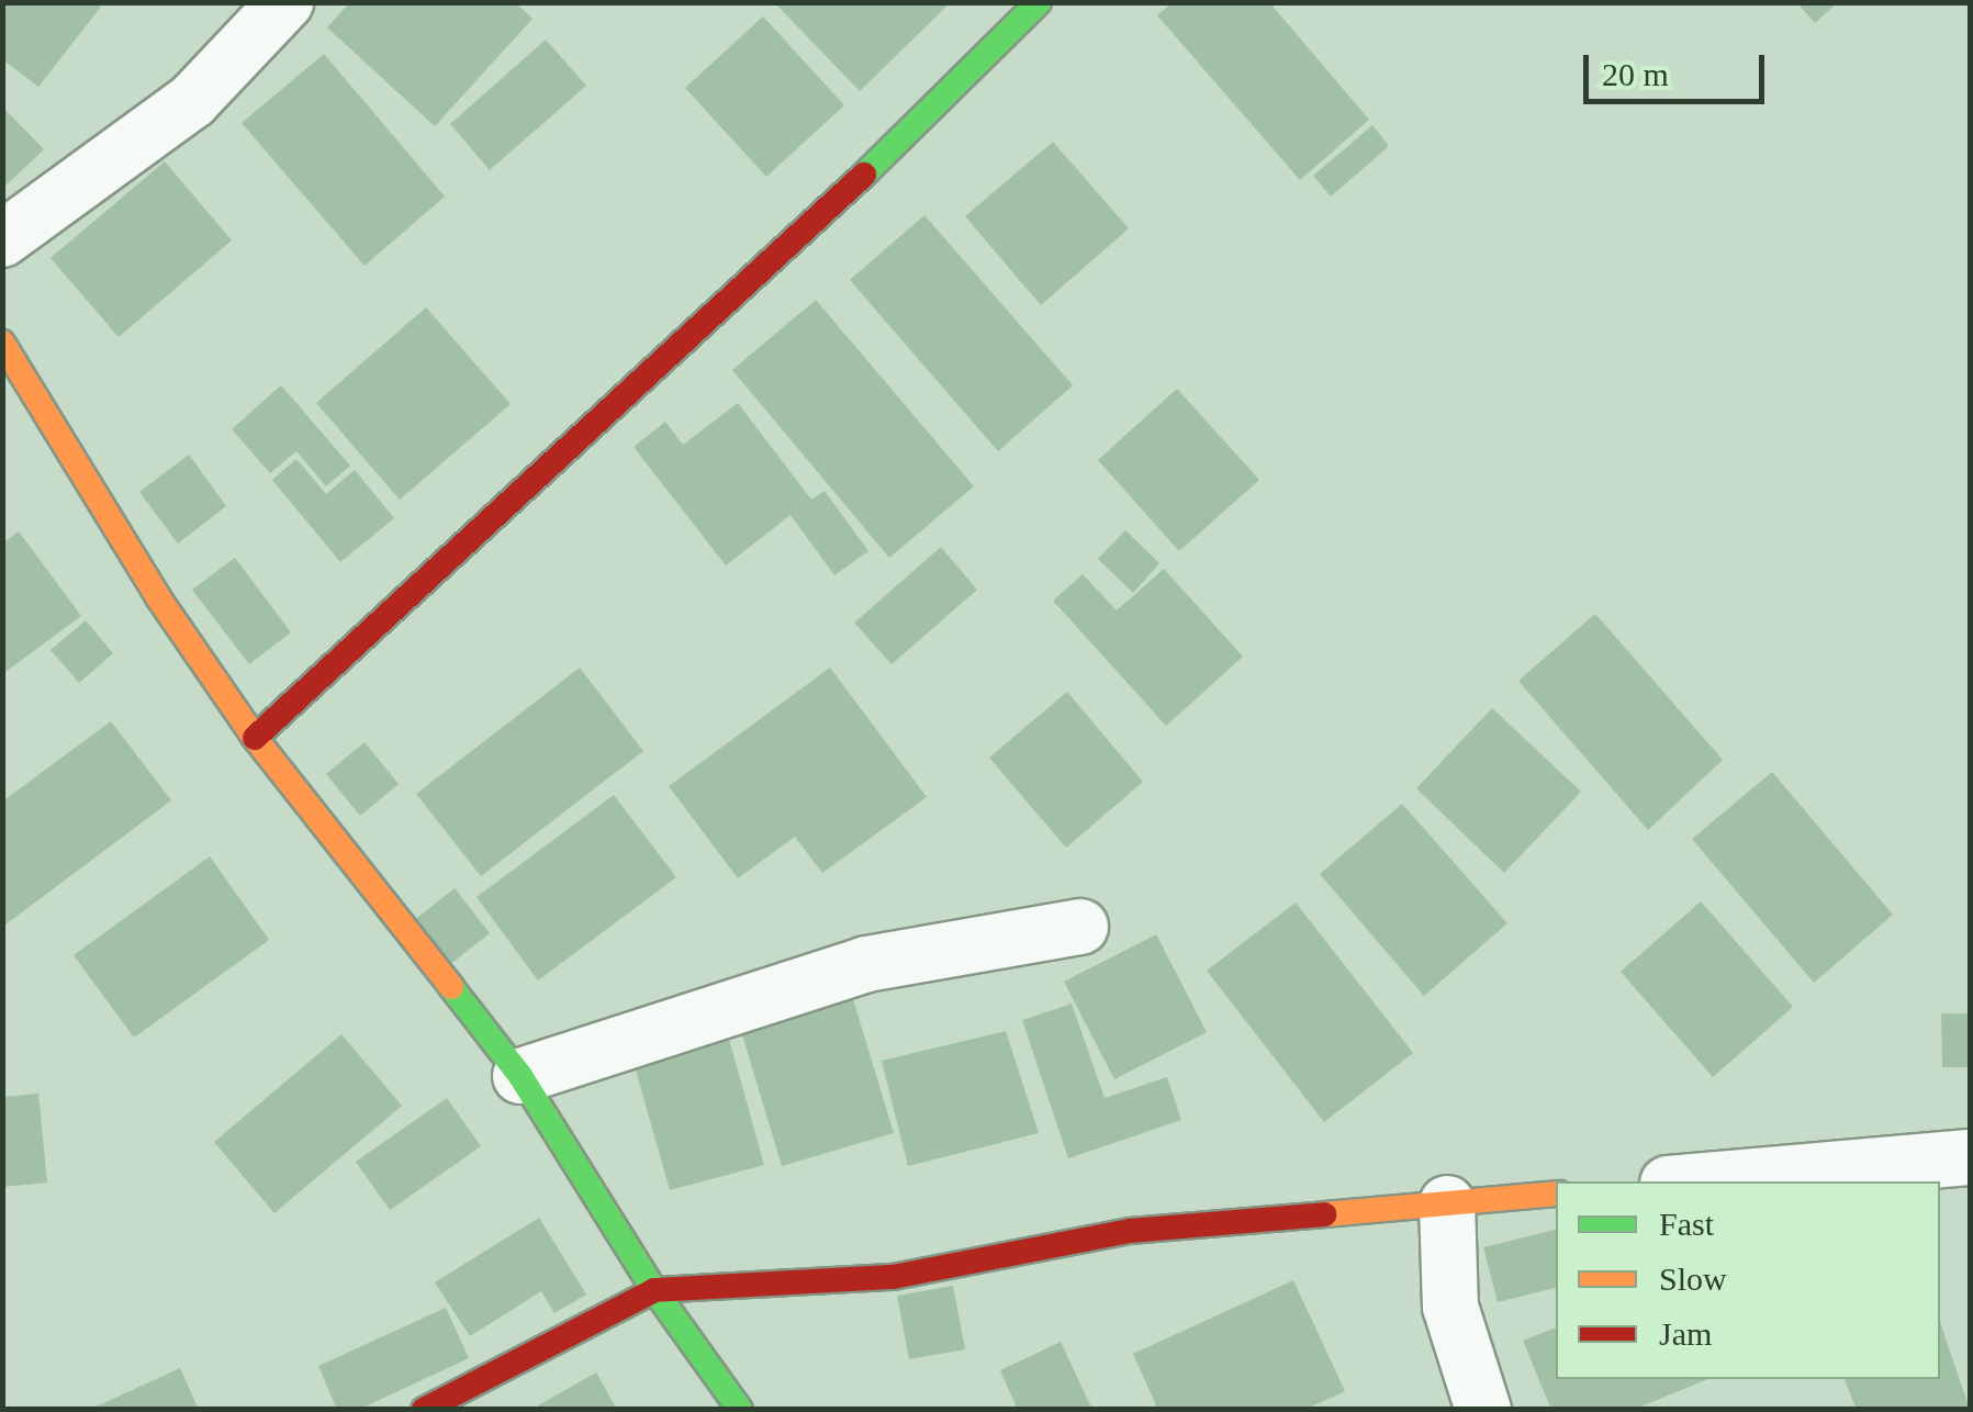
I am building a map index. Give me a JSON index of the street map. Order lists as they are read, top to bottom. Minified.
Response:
{"legend":["Fast","Slow","Jam"],"scale_bar":"20 m"}
